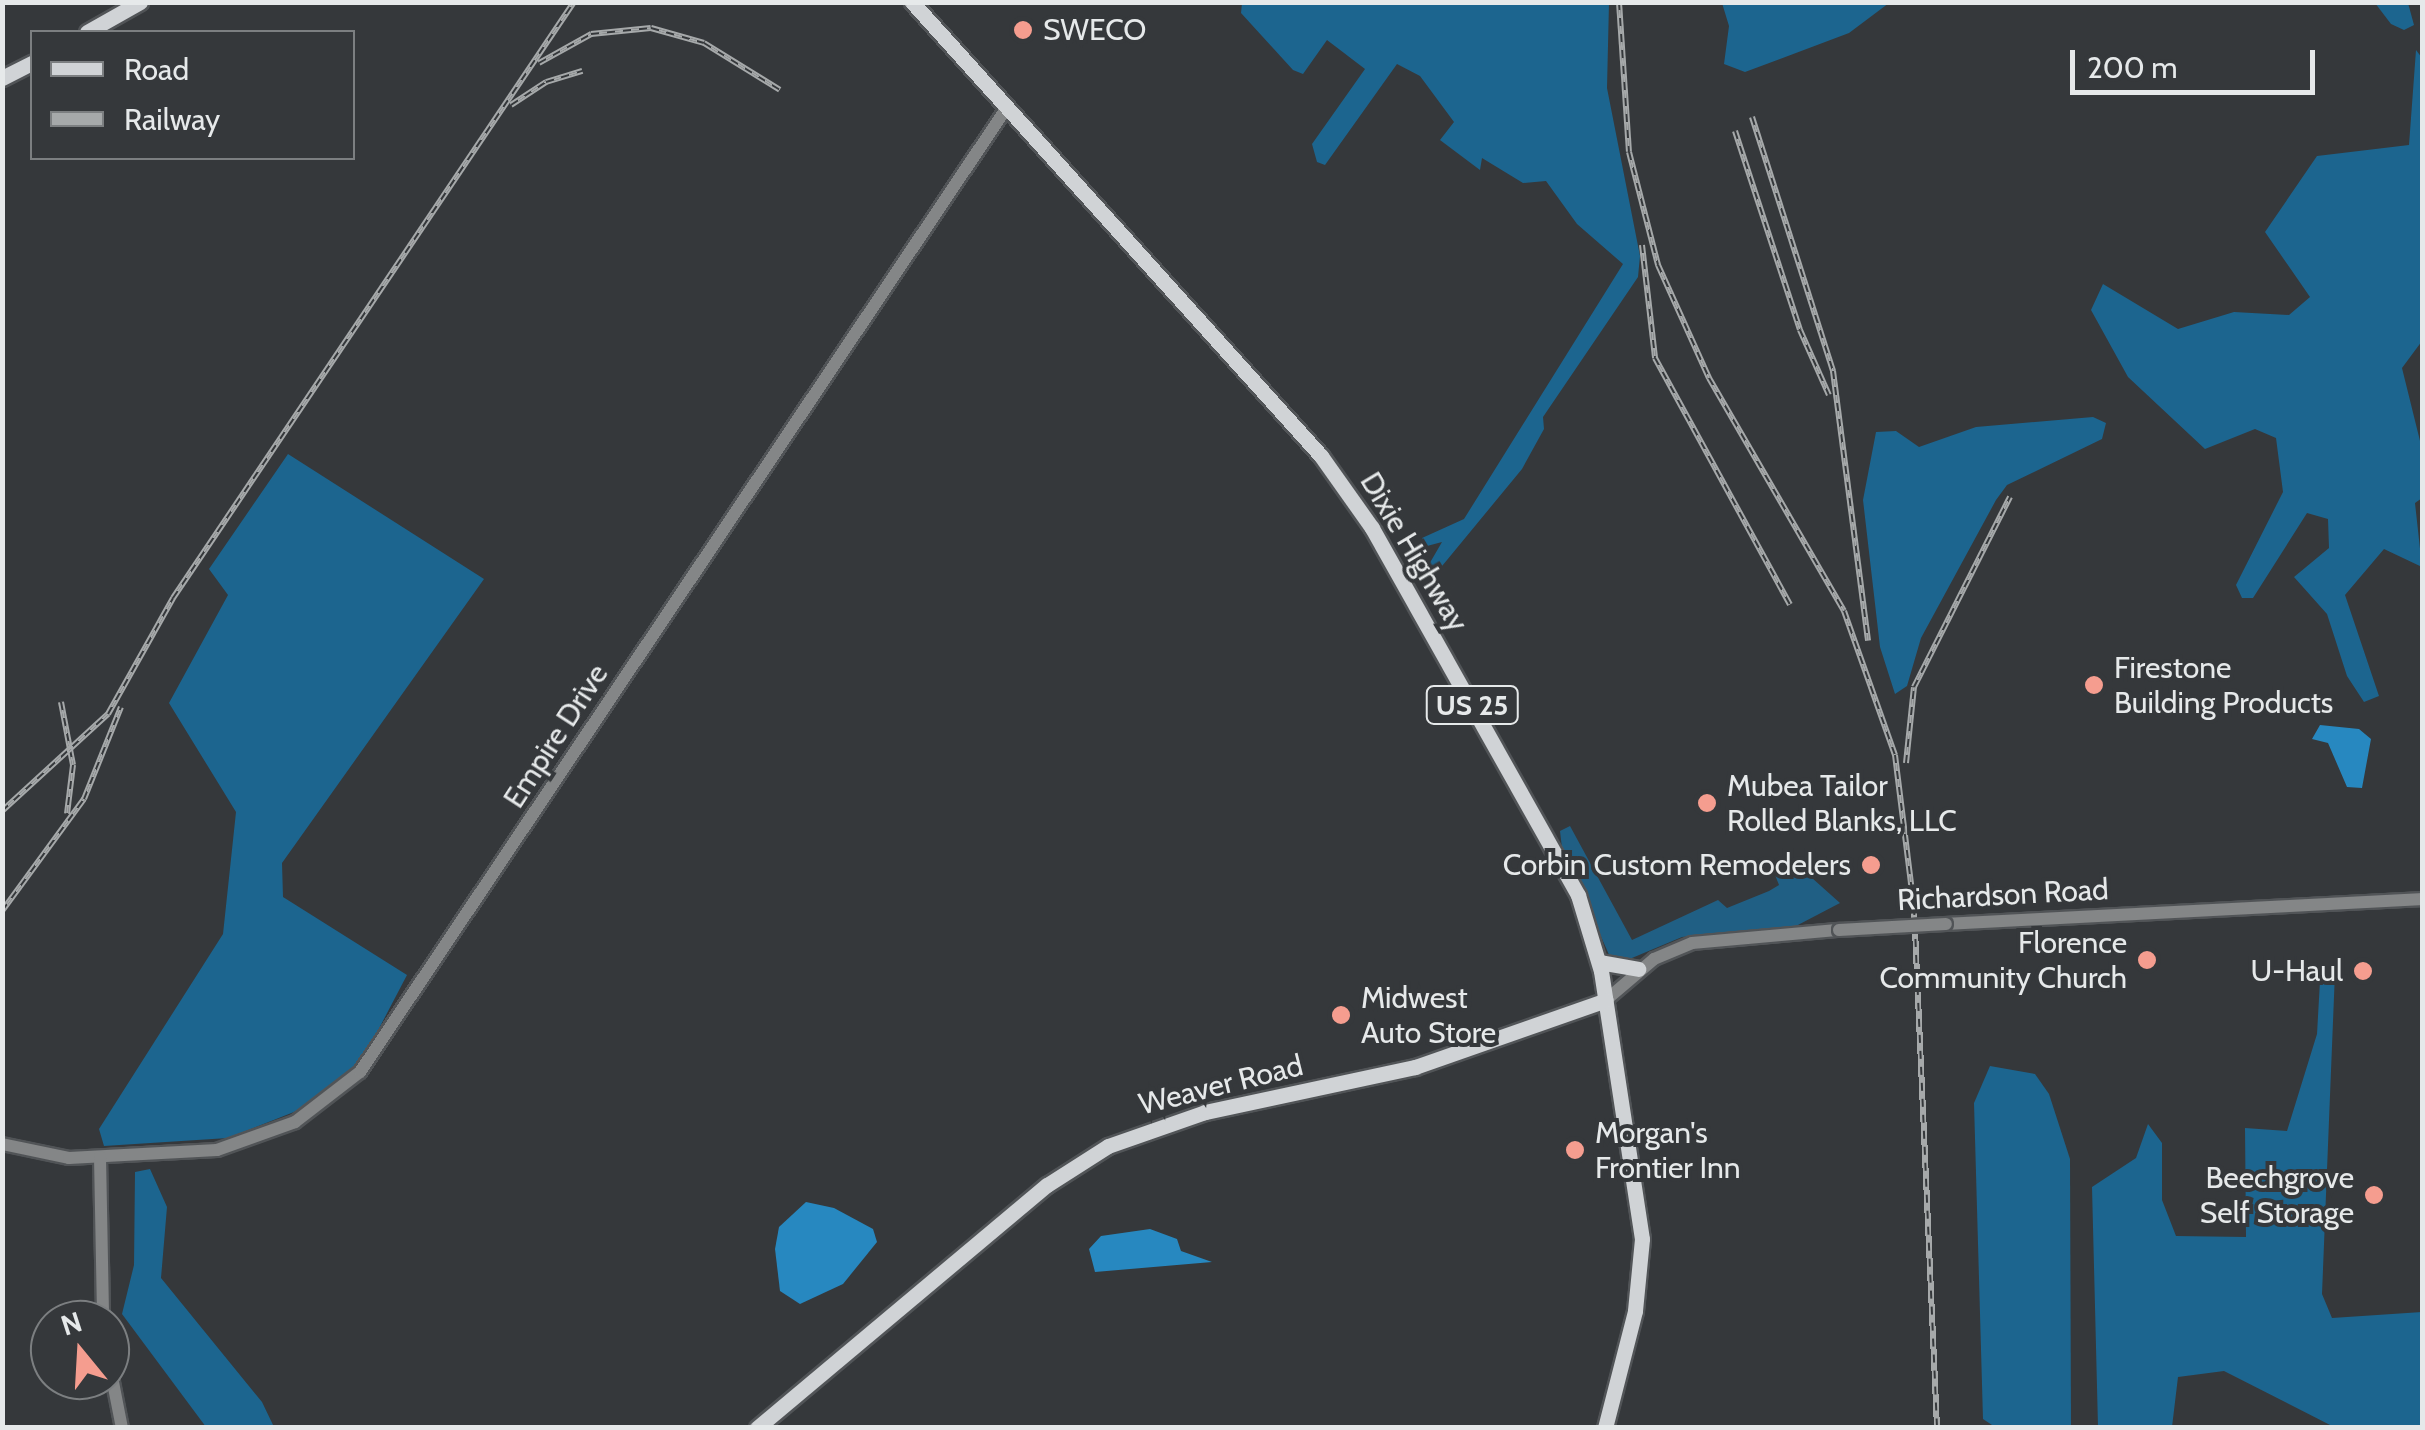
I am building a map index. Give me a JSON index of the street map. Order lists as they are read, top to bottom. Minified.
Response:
{"streets":{"main road":["Dixie Highway","US 25","Weaver Road"],"street":["Empire Drive","Richardson Road"]},"crossings":[["Dixie Highway","Empire Drive"],["Dixie Highway","Richardson Road"],["Dixie Highway","Weaver Road"],["Richardson Road","Weaver Road"]],"places":["SWECO","Firestone Building Products","Mubea Tailor Rolled Blanks, LLC","Corbin Custom Remodelers","Florence Community Church","U-Haul","Midwest Auto Store","Morgan's Frontier Inn","Beechgrove Self Storage"],"legend":["Road","Railway"],"scale_bar":"200 m","north":"top"}
